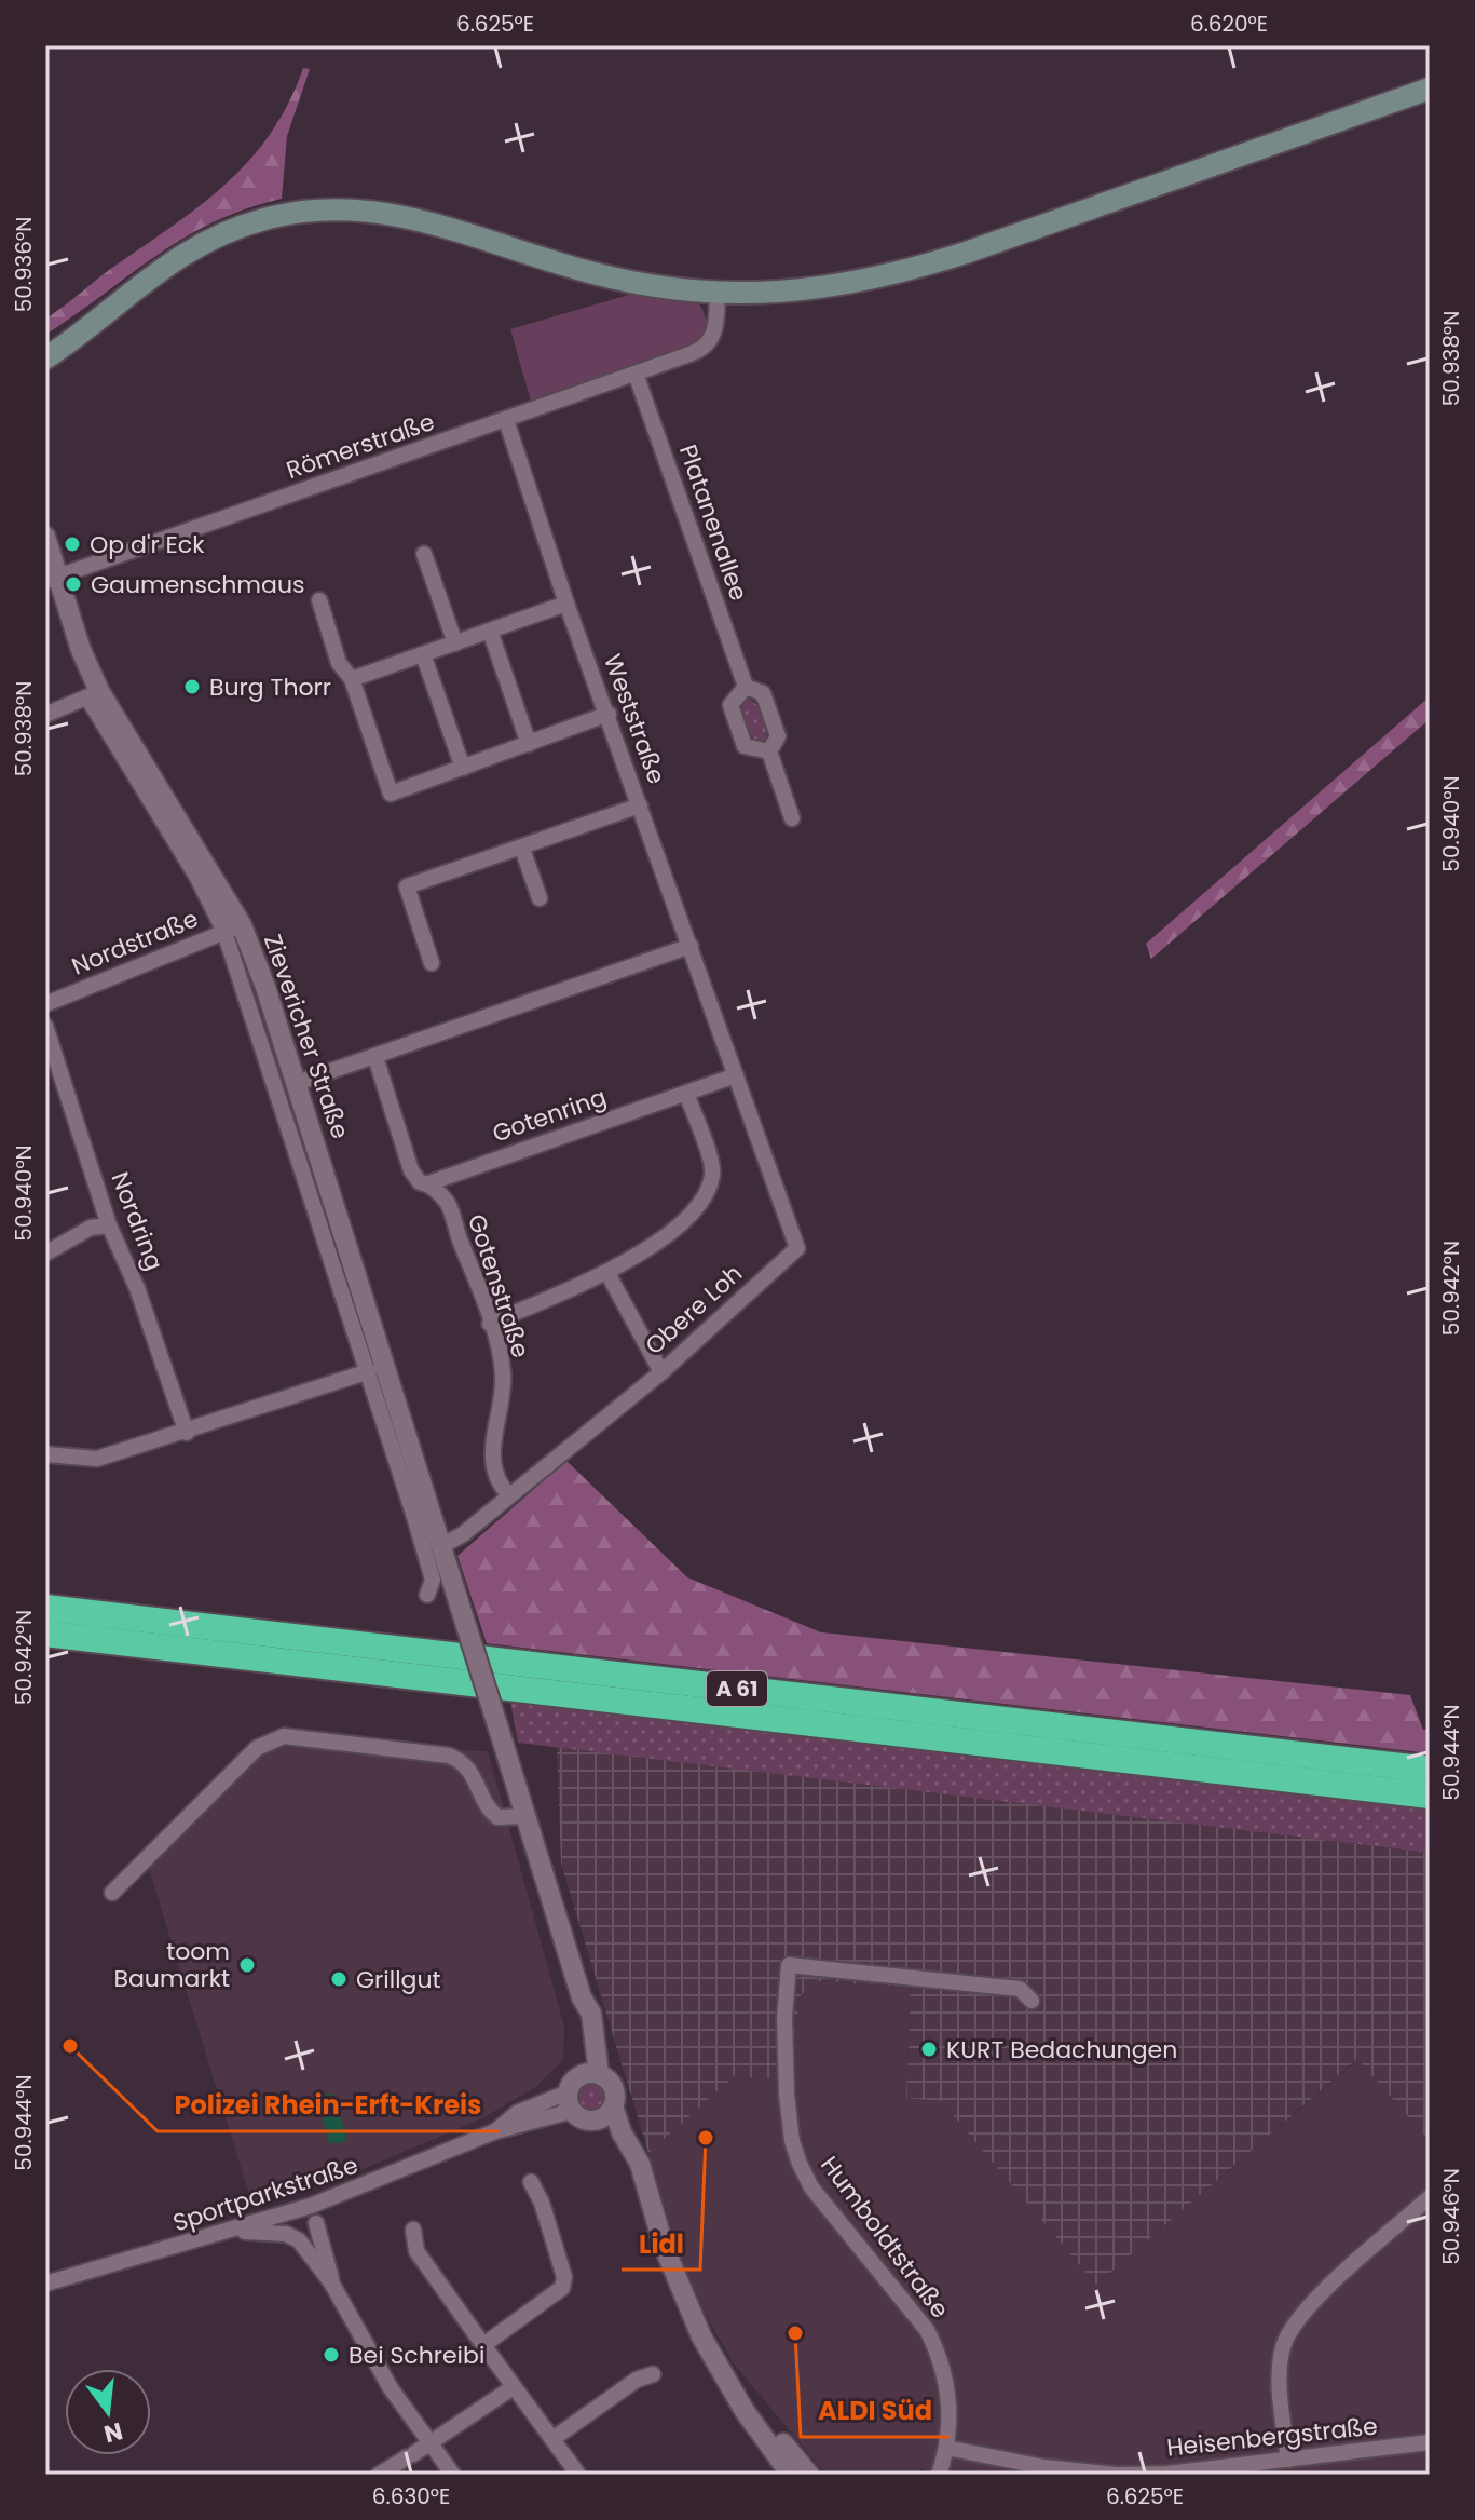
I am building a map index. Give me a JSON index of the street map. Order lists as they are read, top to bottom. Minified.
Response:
{"streets":{"highway":["A 61"],"street":["Römerstraße","Platanenallee","Weststraße","Nordstraße","Zievericher Straße","Gotenring","Nordring","Gotenstraße","Obere Loh","Sportparkstraße","Humboldtstraße","Heisenbergstraße"]},"crossings":[["Römerstraße","Platanenallee"],["Römerstraße","Weststraße"],["Römerstraße","Zievericher Straße"],["Weststraße","Obere Loh"],["Nordstraße","Zievericher Straße"],["Zievericher Straße","Obere Loh"],["Zievericher Straße","Sportparkstraße"],["Gotenring","Gotenstraße"],["Gotenring","Obere Loh"],["Gotenstraße","Obere Loh"],["Humboldtstraße","Heisenbergstraße"]],"places":["Op d'r Eck","Gaumenschmaus","Burg Thorr","toom Baumarkt","Grillgut","Polizei Rhein-Erft-Kreis","KURT Bedachungen","Lidl","ALDI Süd","Bei Schreibi"],"north":"bottom","coordinates":["6.625°E","6.620°E","50.936°N","50.938°N","50.940°N","50.942°N","50.944°N","50.946°N","6.630°E"]}
